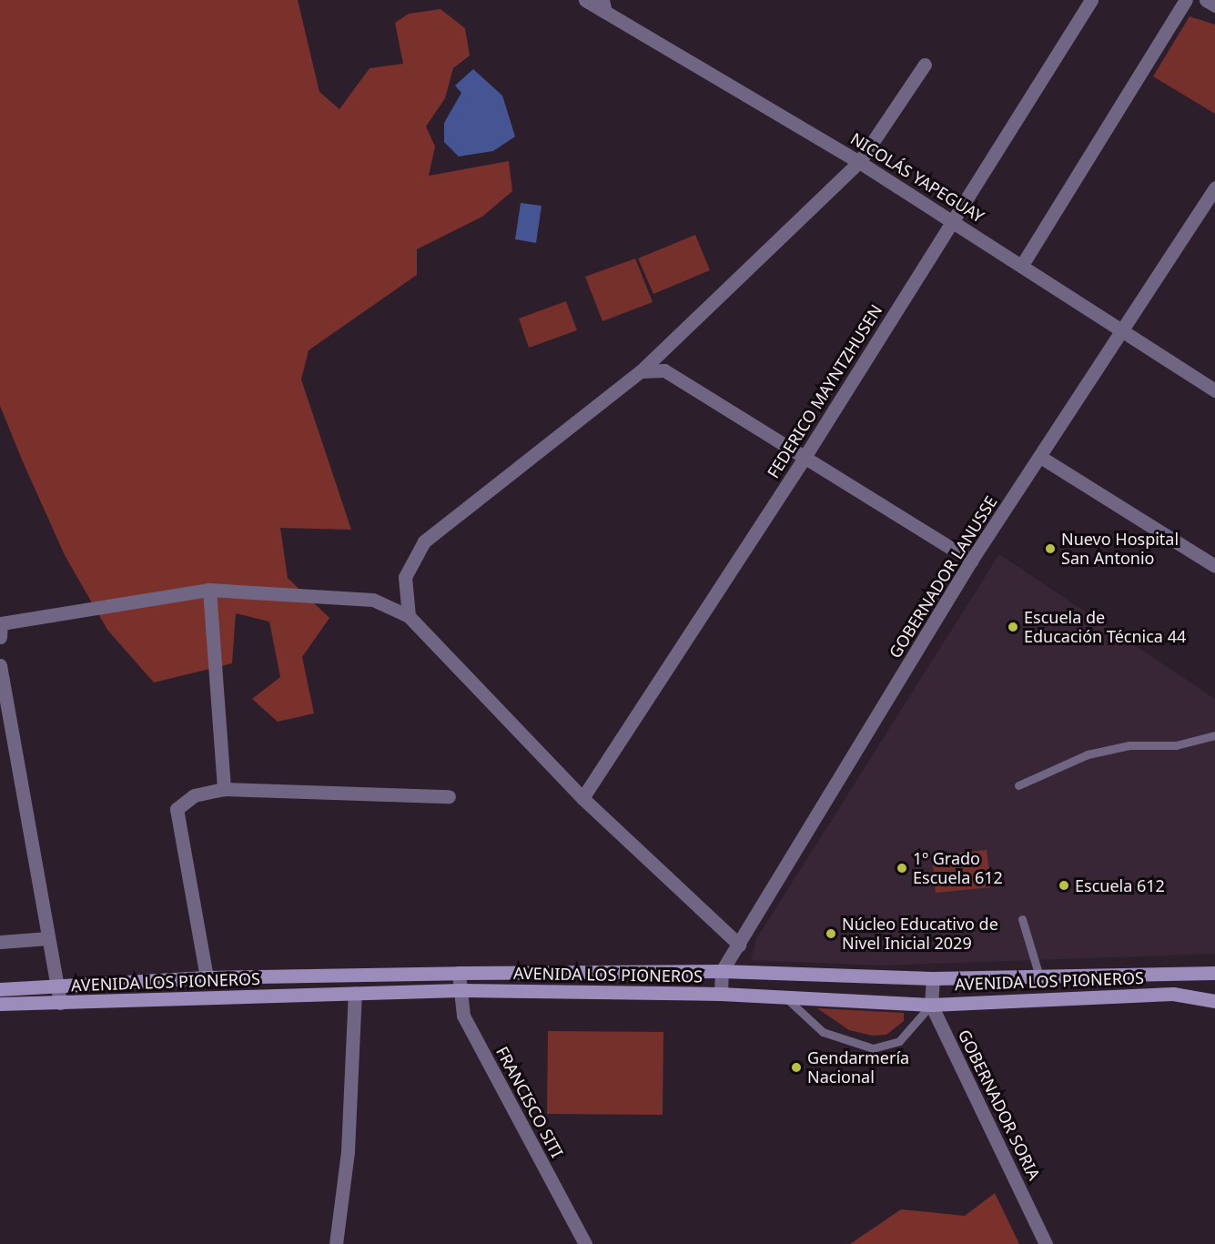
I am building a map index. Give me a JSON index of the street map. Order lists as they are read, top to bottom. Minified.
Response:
{"streets":{"main road":["AVENIDA LOS PIONEROS"],"street":["NICOLÁS YAPEGUAY","FEDERICO MAYNTZHUSEN","GOBERNADOR LANUSSE","FRANCISCO SITI","GOBERNADOR SORIA"]},"crossings":[["NICOLÁS YAPEGUAY","FEDERICO MAYNTZHUSEN"],["NICOLÁS YAPEGUAY","GOBERNADOR LANUSSE"],["GOBERNADOR LANUSSE","AVENIDA LOS PIONEROS"],["AVENIDA LOS PIONEROS","FRANCISCO SITI"],["AVENIDA LOS PIONEROS","GOBERNADOR SORIA"]],"places":["Nuevo Hospital San Antonio","Escuela de Educación Técnica 44","1º Grado Escuela 612","Escuela 612","Núcleo Educativo de Nivel Inicial 2029","Gendarmería Nacional"]}
